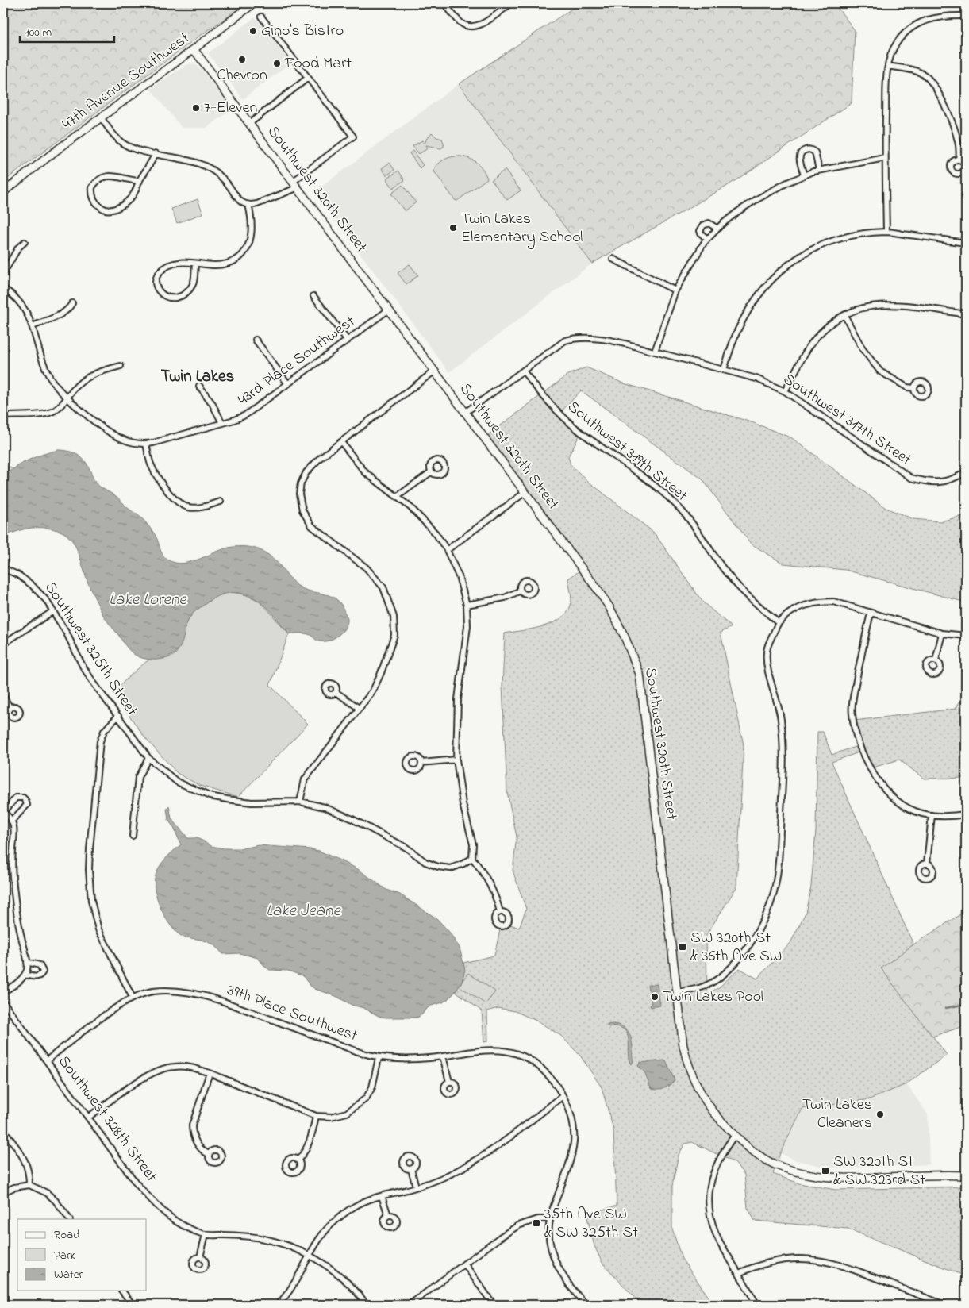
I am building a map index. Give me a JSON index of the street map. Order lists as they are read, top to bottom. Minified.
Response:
{"streets":{"main road":["47th Avenue Southwest","Southwest 320th Street"],"street":["43rd Place Southwest","Southwest 317th Street","Southwest 319th Street","Southwest 325th Street","39th Place Southwest","Southwest 328th Street"]},"crossings":[["47th Avenue Southwest","Southwest 320th Street"],["Southwest 320th Street","43rd Place Southwest"],["Southwest 320th Street","Southwest 317th Street"],["Southwest 317th Street","Southwest 319th Street"],["39th Place Southwest","Southwest 328th Street"]],"districts":["Twin Lakes"],"water":["Lake Lorene","Lake Jeane"],"places":{"other":["Gino's Bistro","Chevron","Food Mart","7-Eleven","Twin Lakes Elementary School","Twin Lakes Pool","Twin Lakes Cleaners"],"transit":["SW 320th St & 36th Ave SW","SW 320th St & SW 323rd St","35th Ave SW & SW 325th St"]},"legend":["Road","Park","Water"],"scale_bar":"100 m"}
